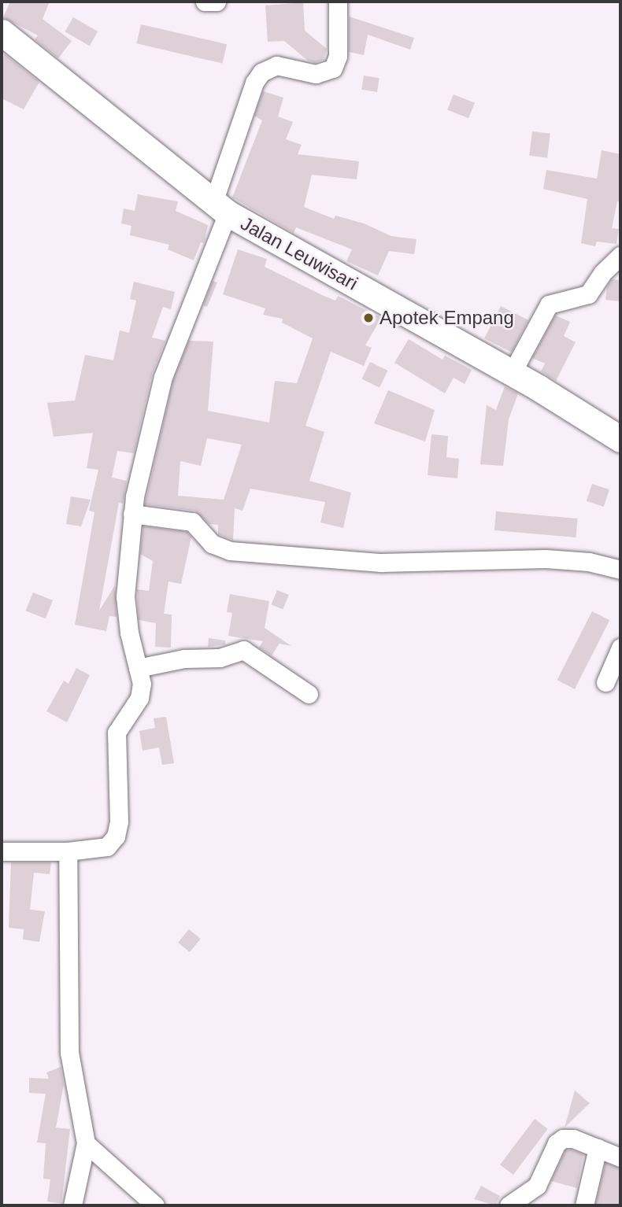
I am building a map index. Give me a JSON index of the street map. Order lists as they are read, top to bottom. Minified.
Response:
{"streets":{"main road":["Jalan Leuwisari"]},"places":["Apotek Empang"]}
